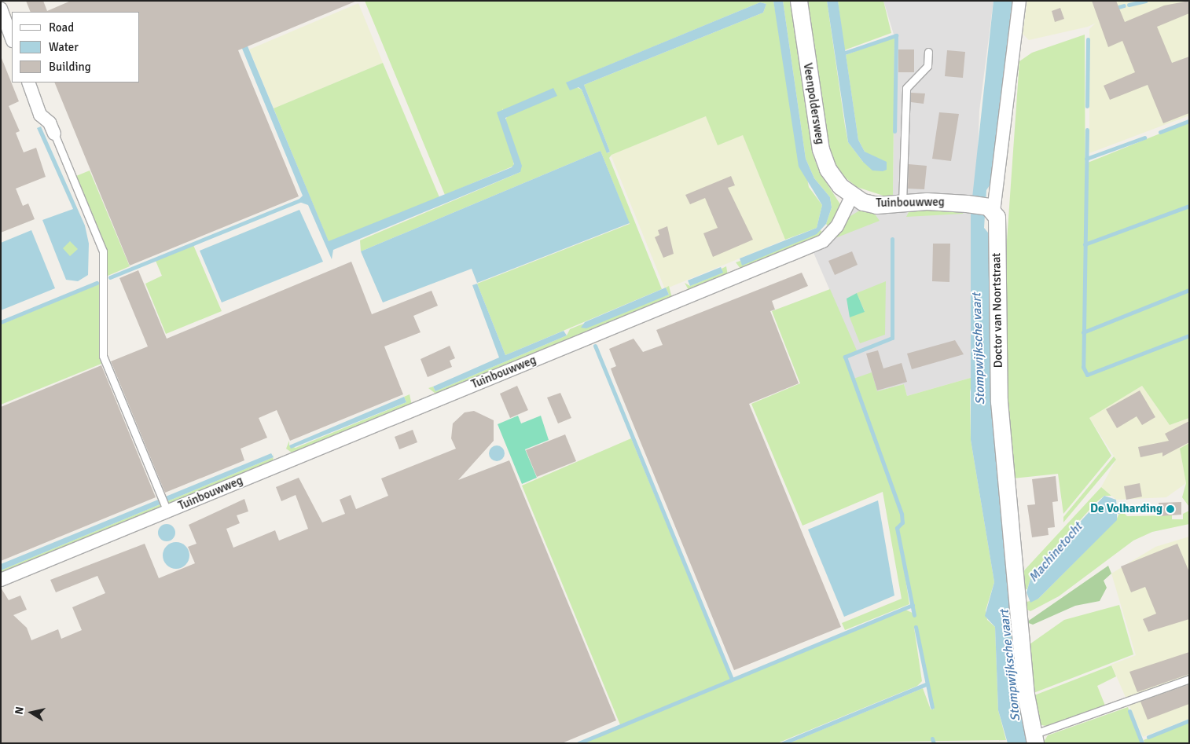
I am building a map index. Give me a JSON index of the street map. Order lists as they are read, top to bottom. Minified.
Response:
{"streets":{"street":["Veenpoldersweg","Tuinbouwweg","Doctor van Noortstraat"]},"crossings":[["Veenpoldersweg","Tuinbouwweg"],["Tuinbouwweg","Doctor van Noortstraat"]],"water":["Stompwijksche vaart","Machinetocht"],"places":["De Volharding"],"legend":["Road","Water","Building"],"north":"left"}
